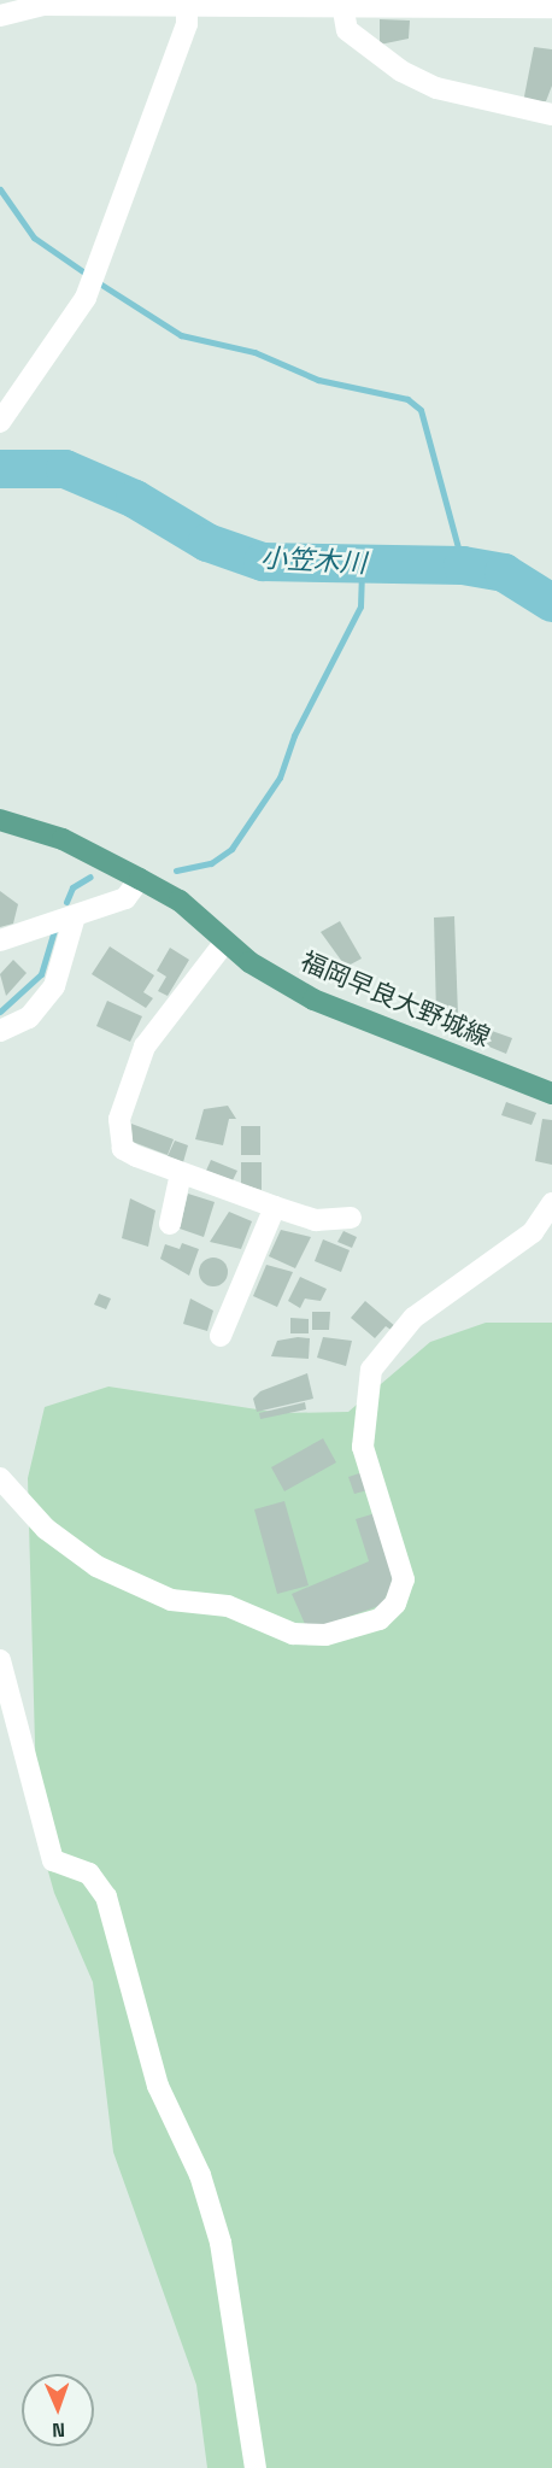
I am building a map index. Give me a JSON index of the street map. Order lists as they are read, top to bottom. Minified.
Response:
{"streets":{"main road":["福岡早良大野城線"]},"water":["小笠木川"],"north":"bottom"}
